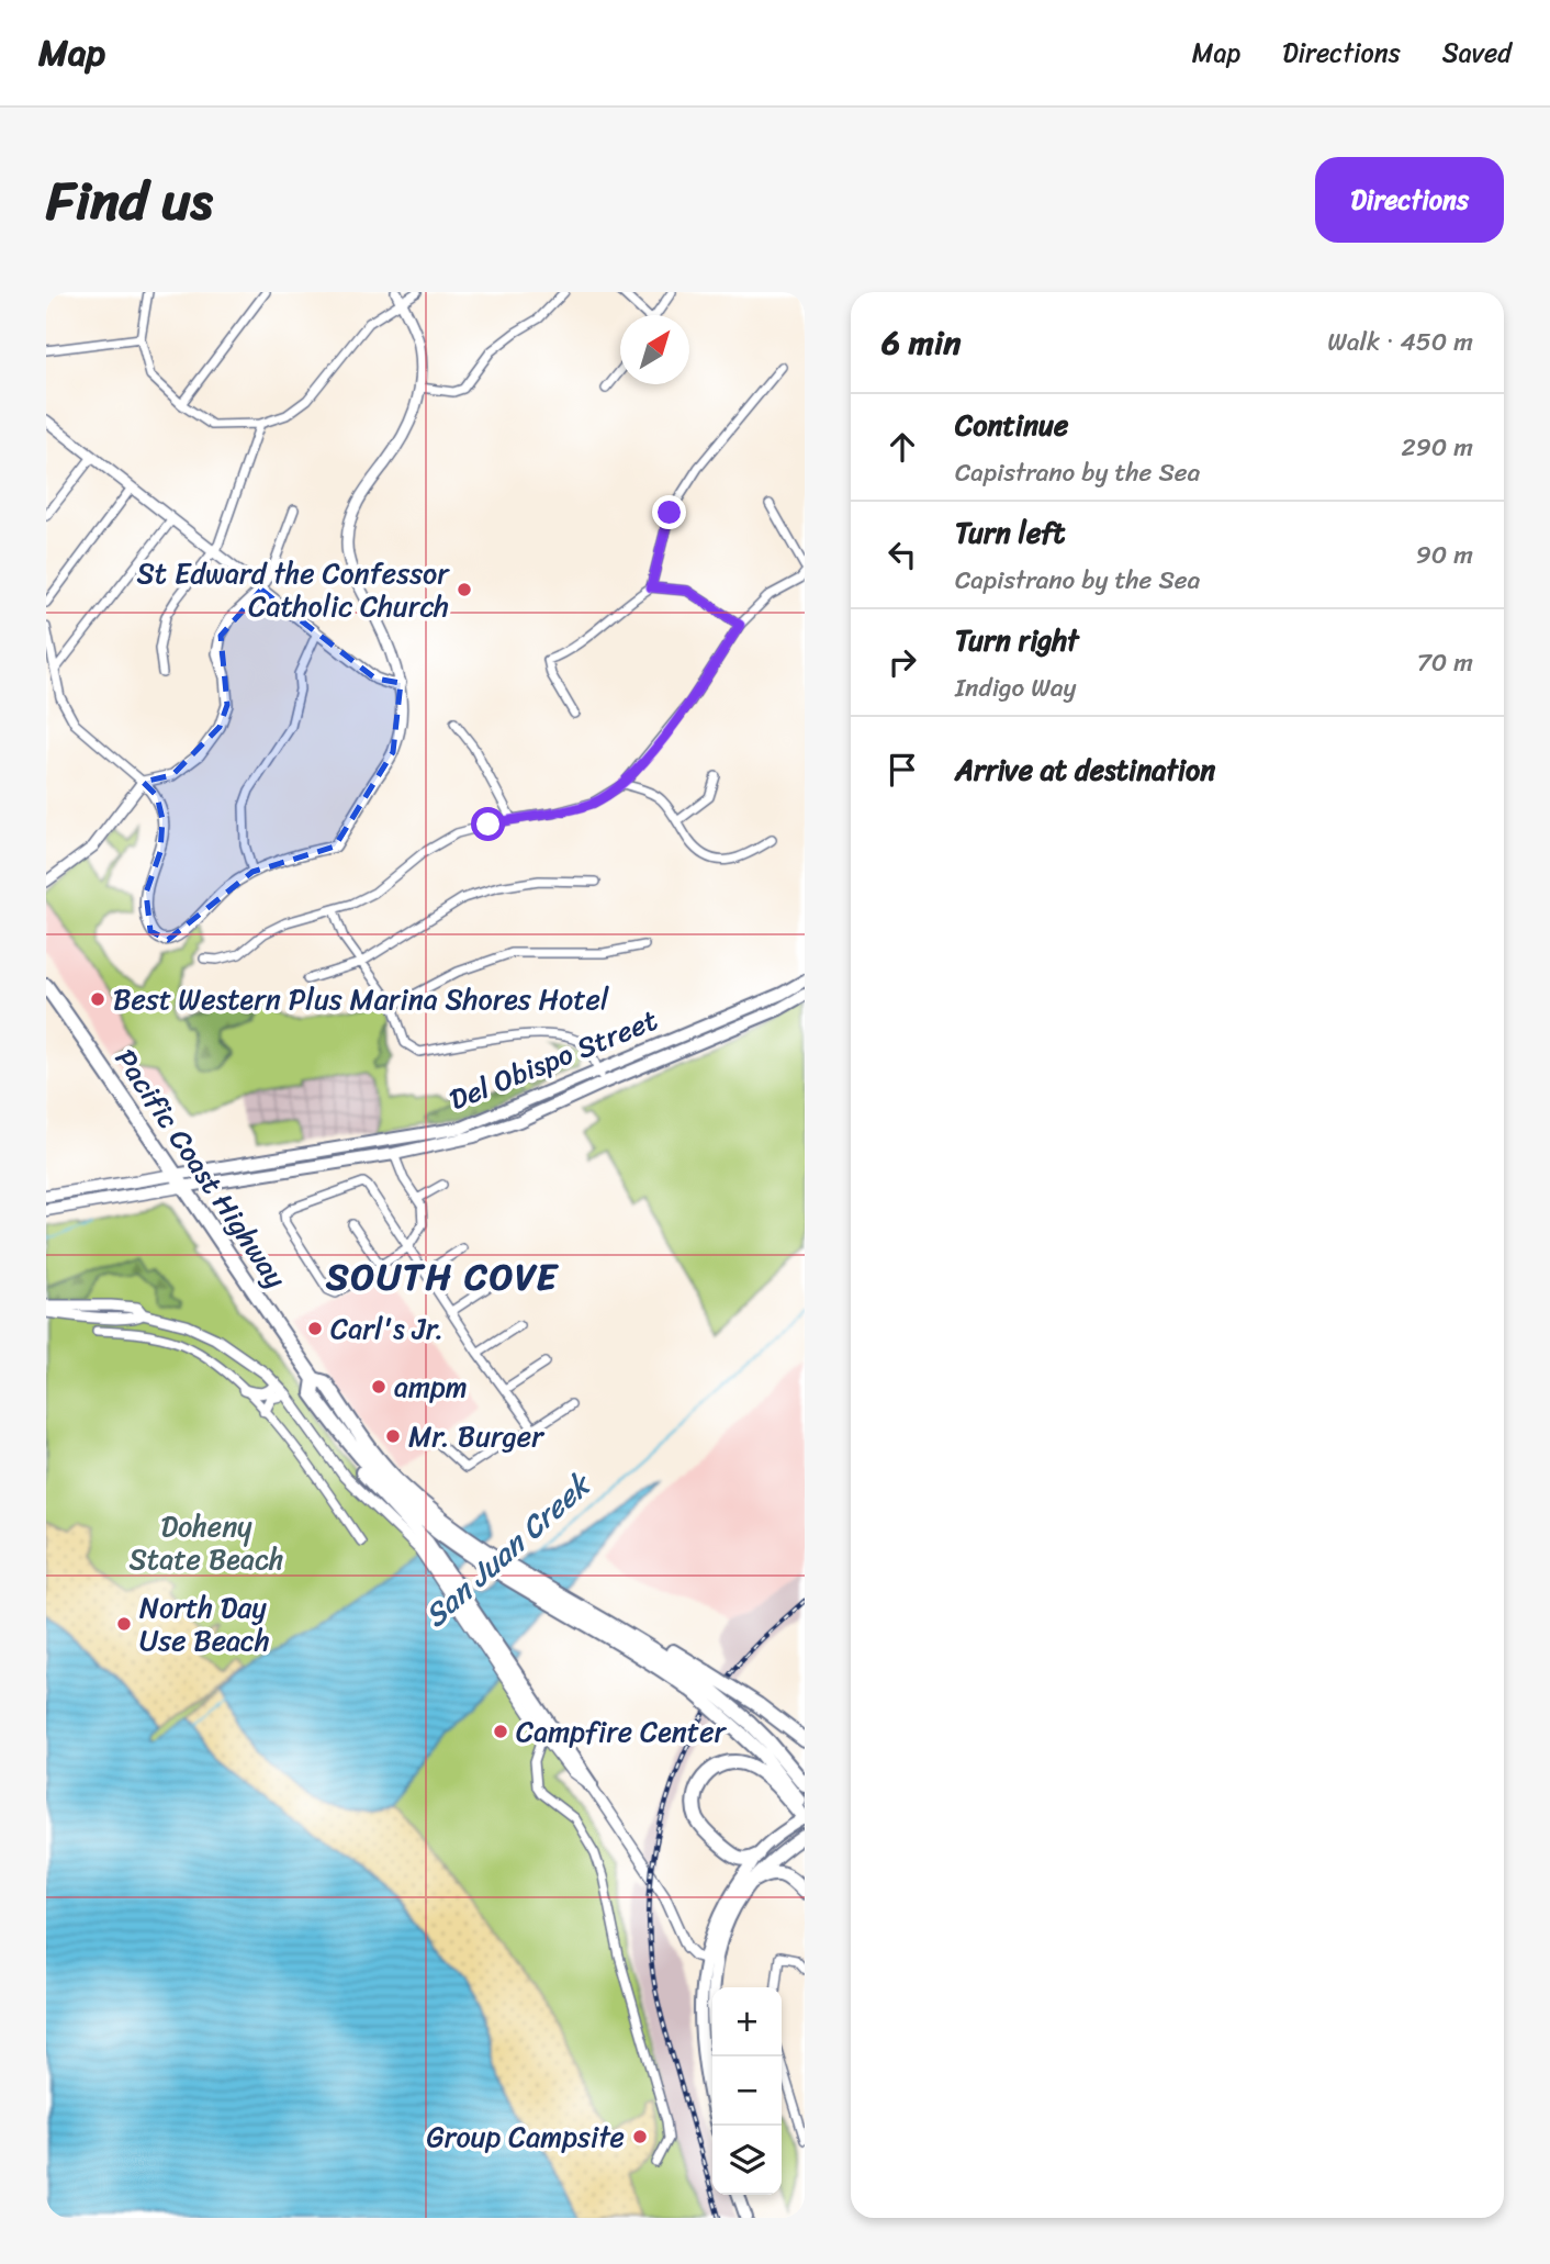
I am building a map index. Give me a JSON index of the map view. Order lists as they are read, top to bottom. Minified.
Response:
{"streets":{"highway":["Pacific Coast Highway"],"main road":["Del Obispo Street"]},"crossings":[["Del Obispo Street","Pacific Coast Highway"]],"districts":["SOUTH COVE"],"water":["San Juan Creek"],"parks":["Doheny State Beach"],"places":["St Edward the Confessor Catholic Church","Best Western Plus Marina Shores Hotel","Carl's Jr.","ampm","Mr. Burger","North Day Use Beach","Campfire Center","Group Campsite"],"north":"top right","page":{"header":"Map","nav":["Map","Directions","Saved"],"title":"Find us","buttons":"Directions","heading":["6 min","Walk · 450 m"],"list":[["Continue","Capistrano by the Sea","290 m"],["Turn left","Capistrano by the Sea","90 m"],["Turn right","Indigo Way","70 m"],"Arrive at destination"],"map_buttons":["+","−"]}}
